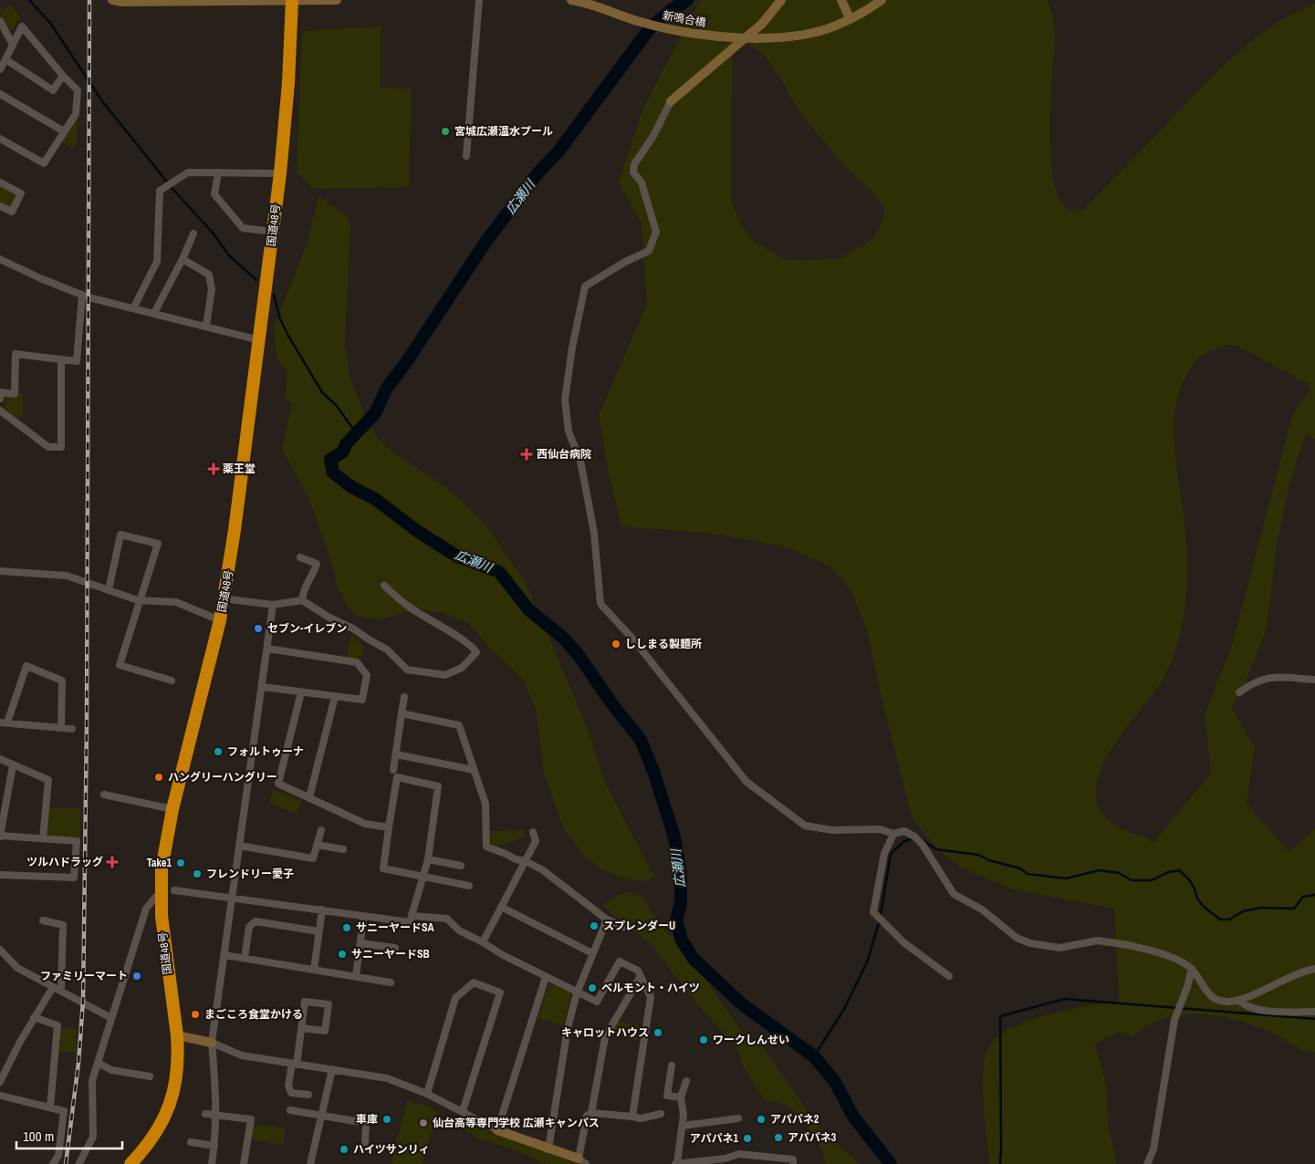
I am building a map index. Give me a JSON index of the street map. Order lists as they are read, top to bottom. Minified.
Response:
{"streets":{"highway":["国道48号"],"street":["新鳴合橋"]},"water":["広瀬川"],"places":{"other":["宮城広瀬温水プール","セブン-イレブン","ししまる製麺所","フォルトゥーナ","ハングリーハングリー","Take1","フレンドリー愛子","スプレンダーU","サニーヤードSA","サニーヤードSB","ファミリーマート","ベルモント・ハイツ","まごころ食堂かける","キャロットハウス","ワークしんせい","車庫","アパパネ2","仙台高等専門学校 広瀬キャンパス","アパパネ3","アパパネ1","ハイツサンリィ"],"health":["西仙台病院","薬王堂","ツルハドラッグ"]},"scale_bar":"100 m"}
